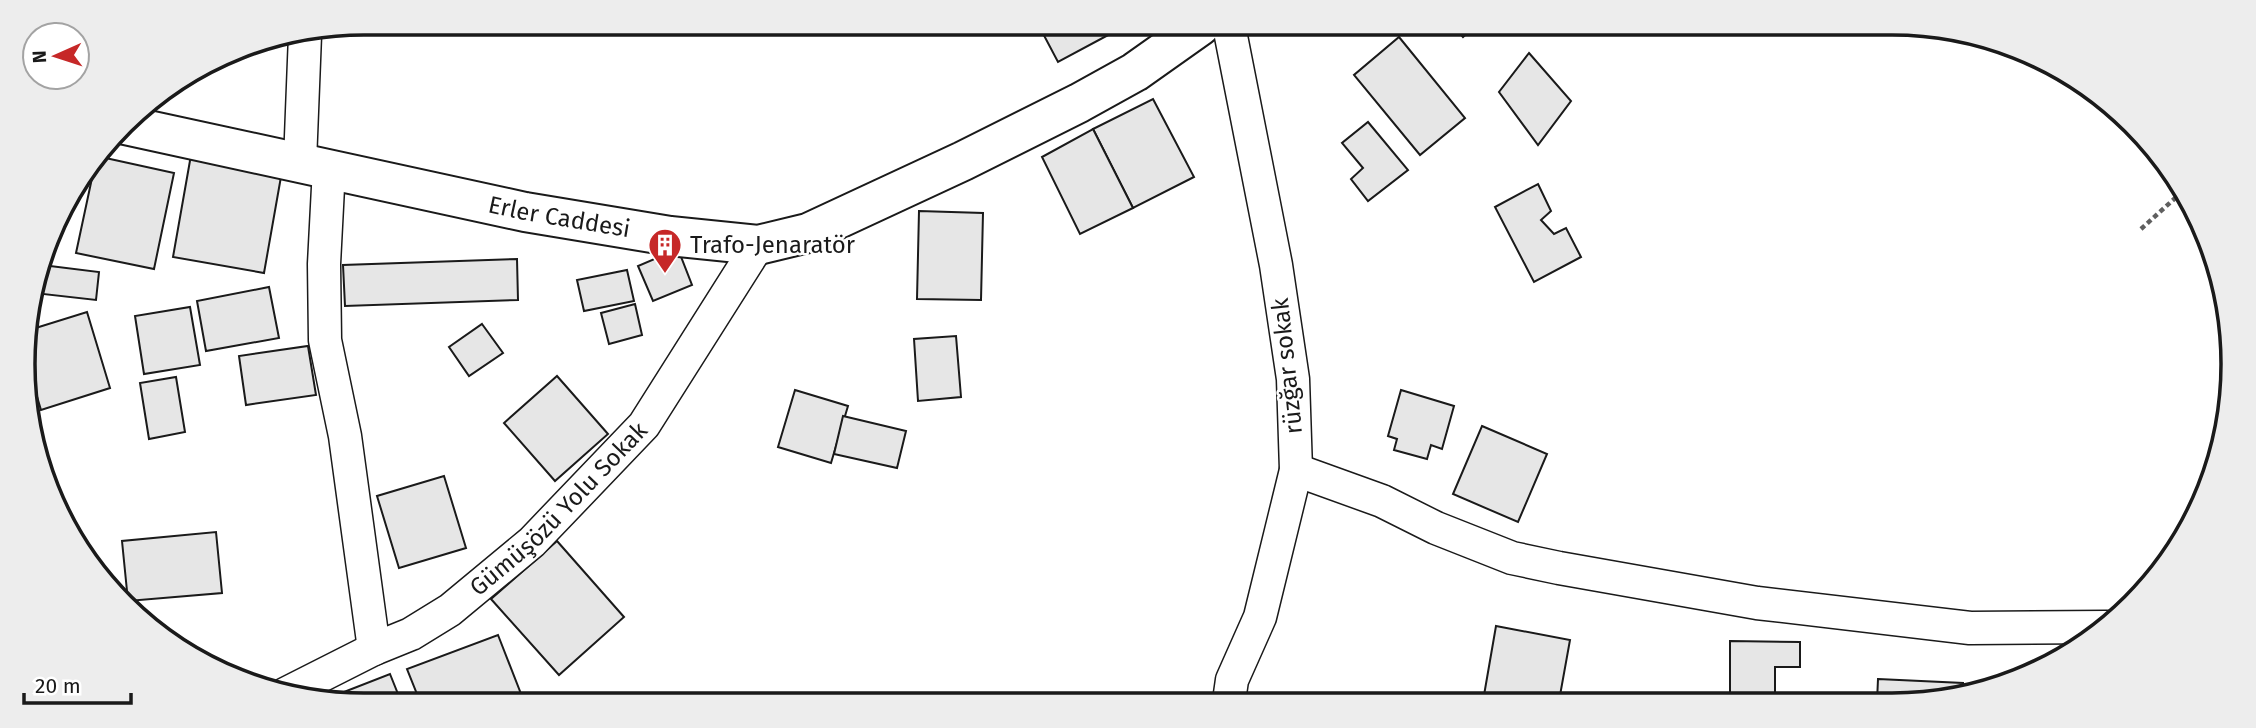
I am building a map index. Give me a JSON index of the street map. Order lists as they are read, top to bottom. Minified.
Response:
{"streets":{"street":["Erler Caddesi","rüzğar sokak","Gümüşözü Yolu Sokak"]},"crossings":[["Erler Caddesi","Gümüşözü Yolu Sokak"]],"places":{"building":["Trafo-Jenaratör"]},"scale_bar":"20 m","north":"left"}
